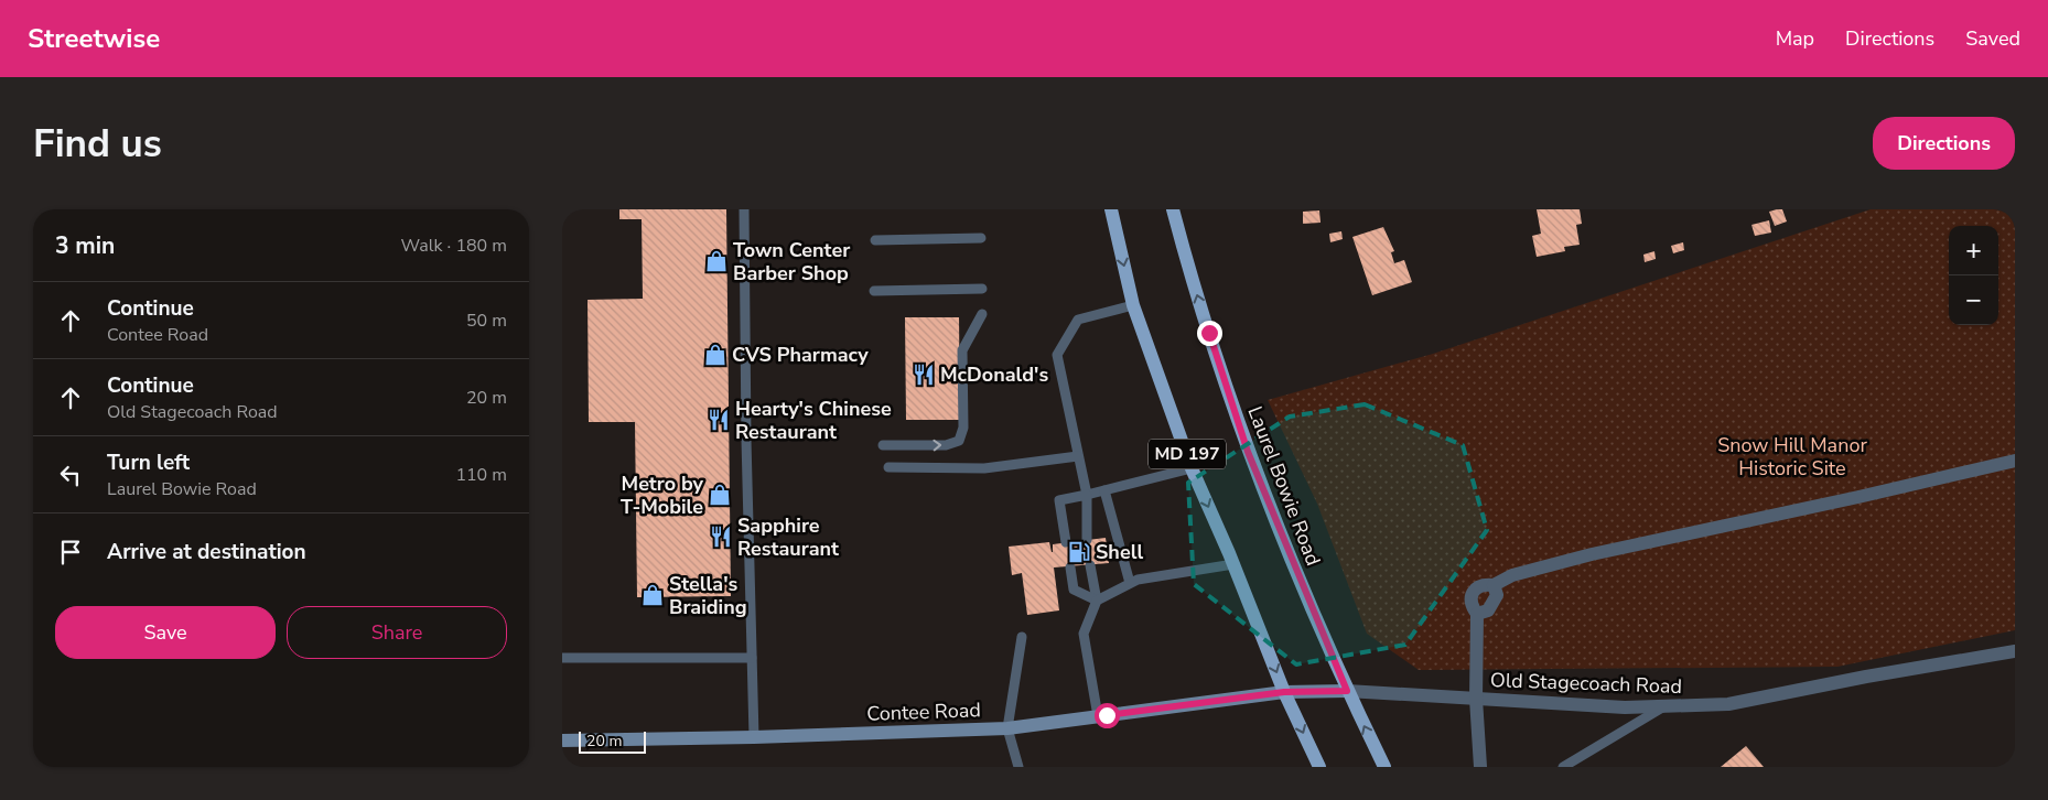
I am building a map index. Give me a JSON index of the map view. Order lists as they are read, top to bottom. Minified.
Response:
{"streets":{"main road":["MD 197","Laurel Bowie Road"],"street":["Old Stagecoach Road","Contee Road"]},"crossings":[["MD 197","Old Stagecoach Road"],["MD 197","Contee Road"],["Laurel Bowie Road","Old Stagecoach Road"],["Old Stagecoach Road","Contee Road"]],"parks":["Snow Hill Manor Historic Site"],"places":{"shop":["Town Center Barber Shop","CVS Pharmacy","Metro by T-Mobile","Stella's Braiding"],"restaurant":["McDonald's","Hearty's Chinese Restaurant","Sapphire Restaurant"],"fuel station":["Shell"]},"scale_bar":"20 m","page":{"header":"Streetwise","nav":["Map","Directions","Saved"],"buttons":["Directions",["Save","Share"]],"title":"Find us","heading":["3 min","Walk · 180 m"],"map_buttons":["+","−"],"list":[["Continue","Contee Road","50 m"],["Continue","Old Stagecoach Road","20 m"],["Turn left","Laurel Bowie Road","110 m"],"Arrive at destination"],"scale":"20 m"}}
